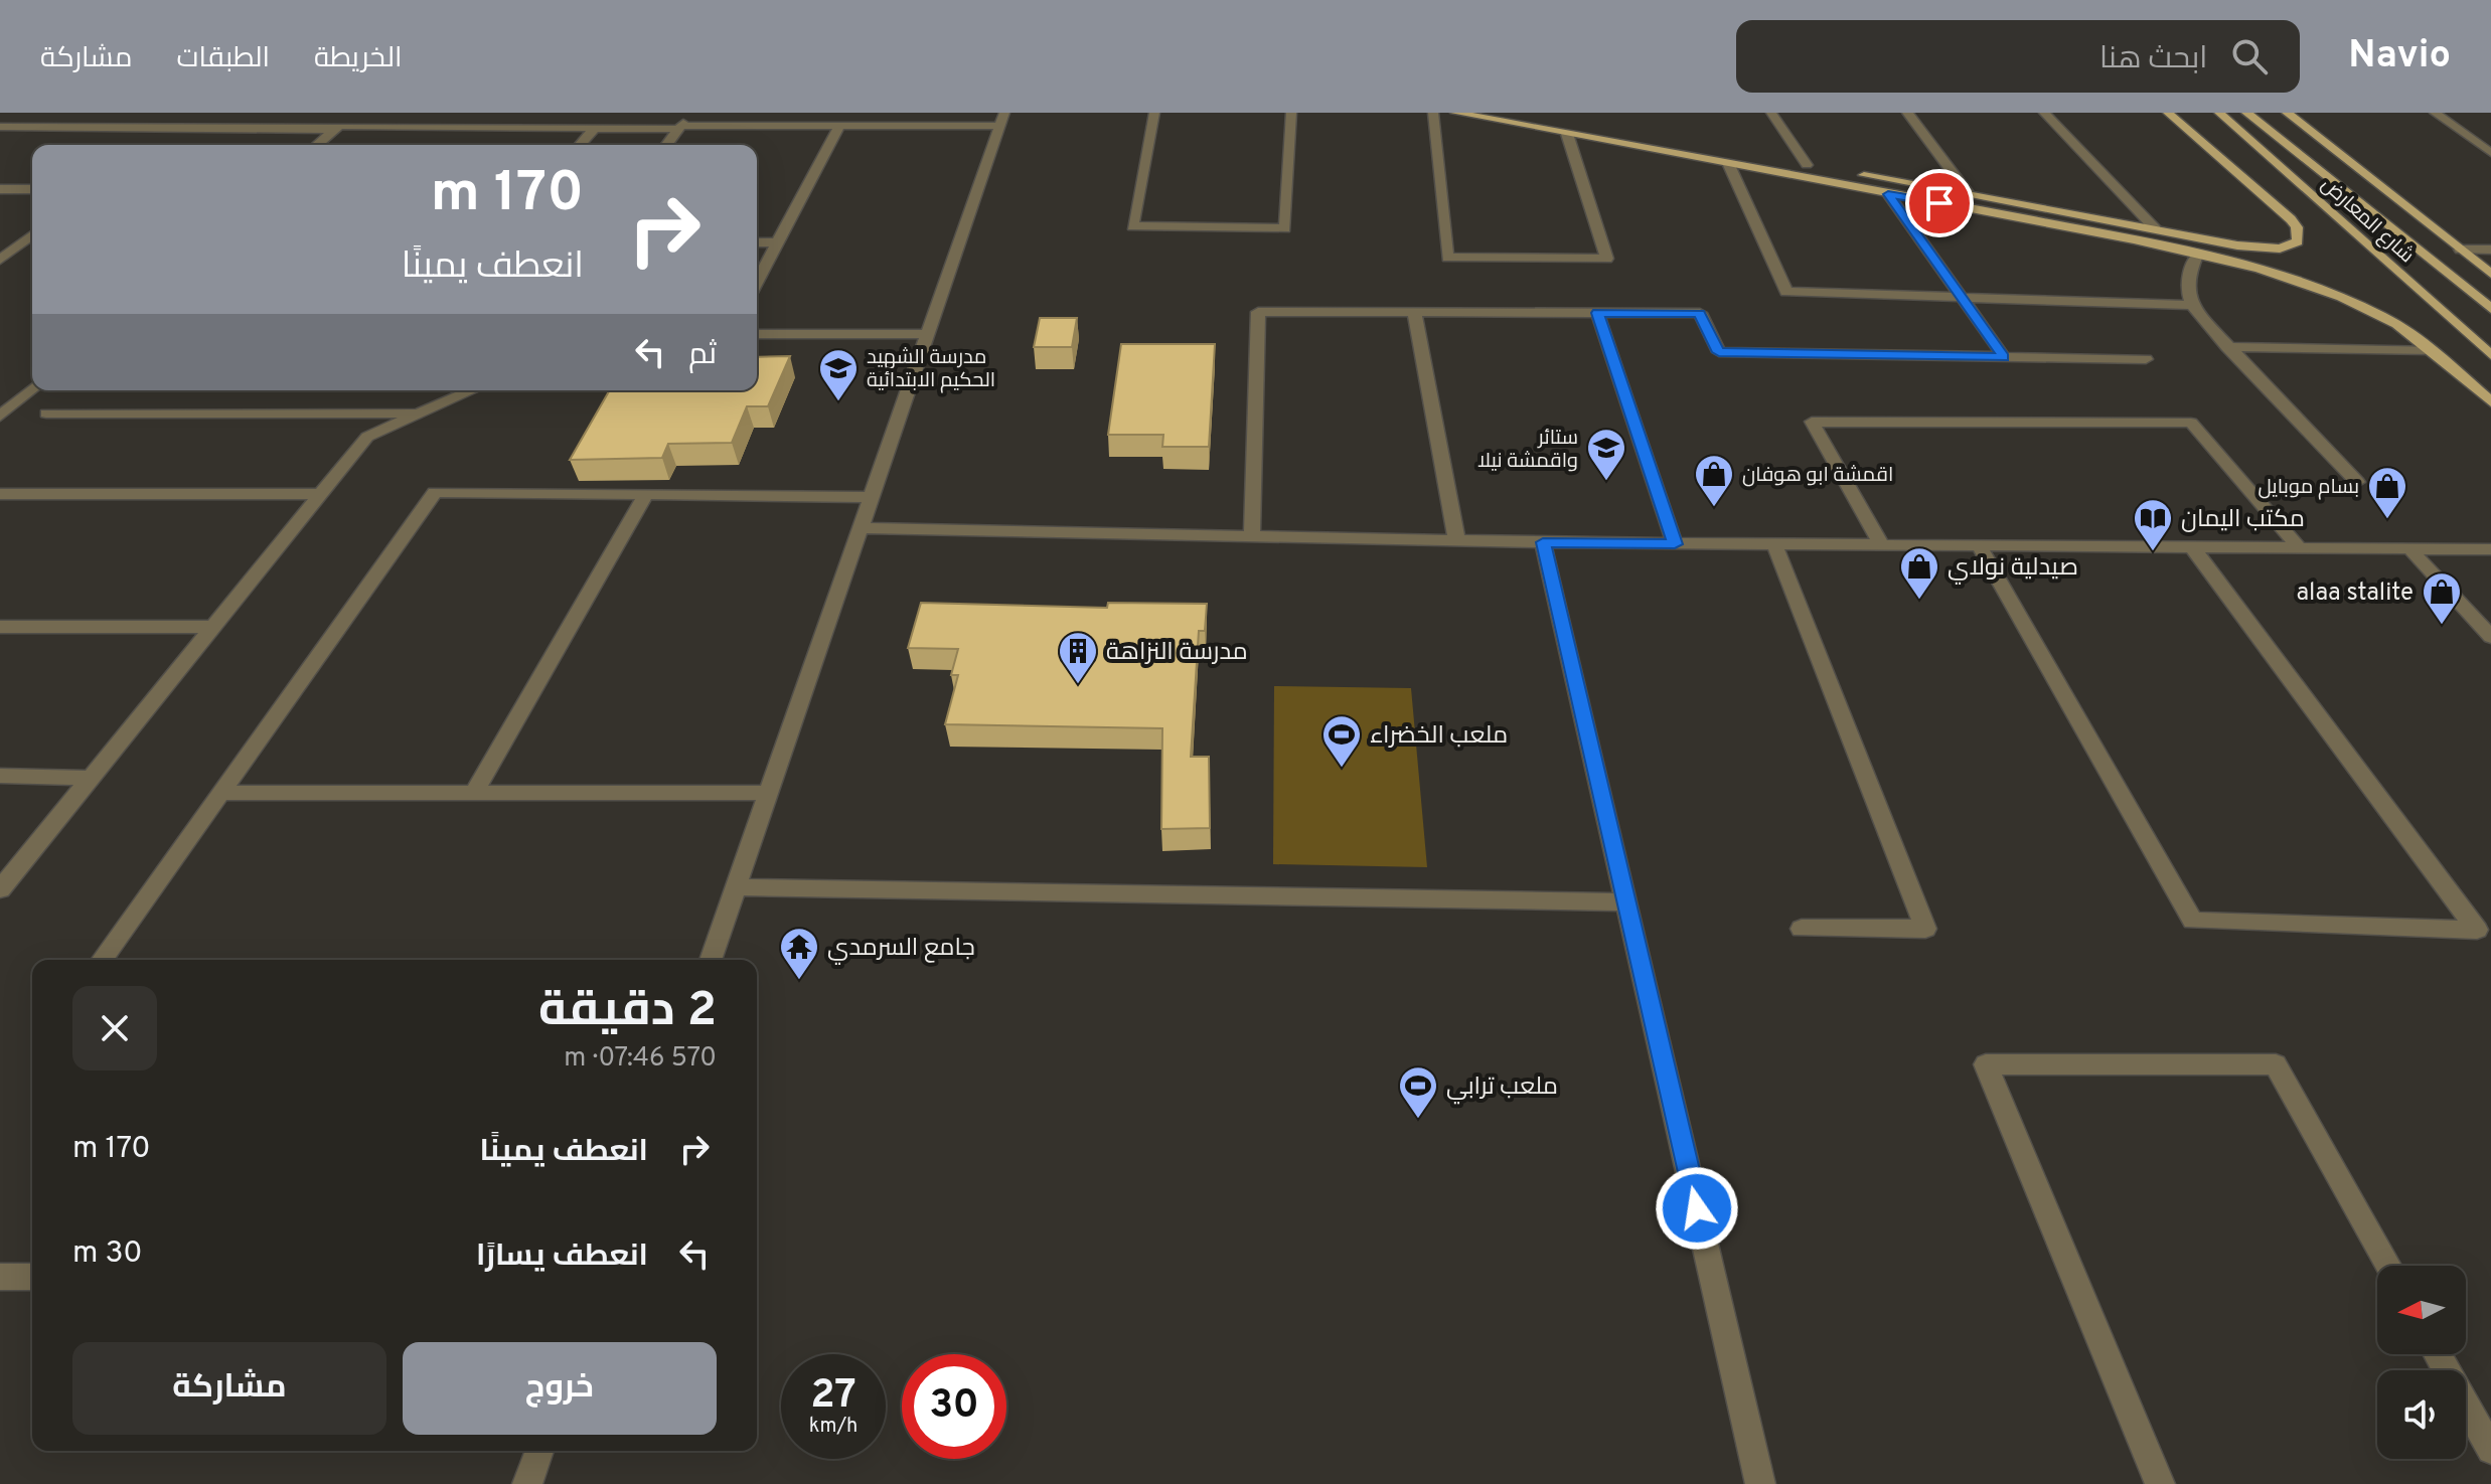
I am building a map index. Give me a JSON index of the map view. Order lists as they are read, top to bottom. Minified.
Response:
{"streets":{"main road":["شارع المعارض"]},"places":{"school or university":["مدرسة الشهيد الحكيم الابتدائية","ستائر واقمشة نيلا"],"shop":["اقمشة ابو هوفان","بسام موبايل","صيدلية نولاي","alaa stalite"],"library":["مكتب اليمان"],"building":["مدرسة النزاهة"],"sports":["ملعب الخضراء","ملعب ترابي"],"temple":["جامع السرمدي"]},"north":"left","page":{"header":"Navio","search":"ابحث هنا","nav":["الخريطة","الطبقات","مشاركة"],"turn":["170 m","انعطف يمينًا"],"then":"ثم","heading":["2 دقيقة","570 m · 07:46"],"list":[{"name":"انعطف يمينًا","value":"170 m"},{"name":"انعطف يسارًا","value":"30 m"}],"buttons":["خروج","مشاركة"],"speed":"27 km/h","limit":"30"}}
